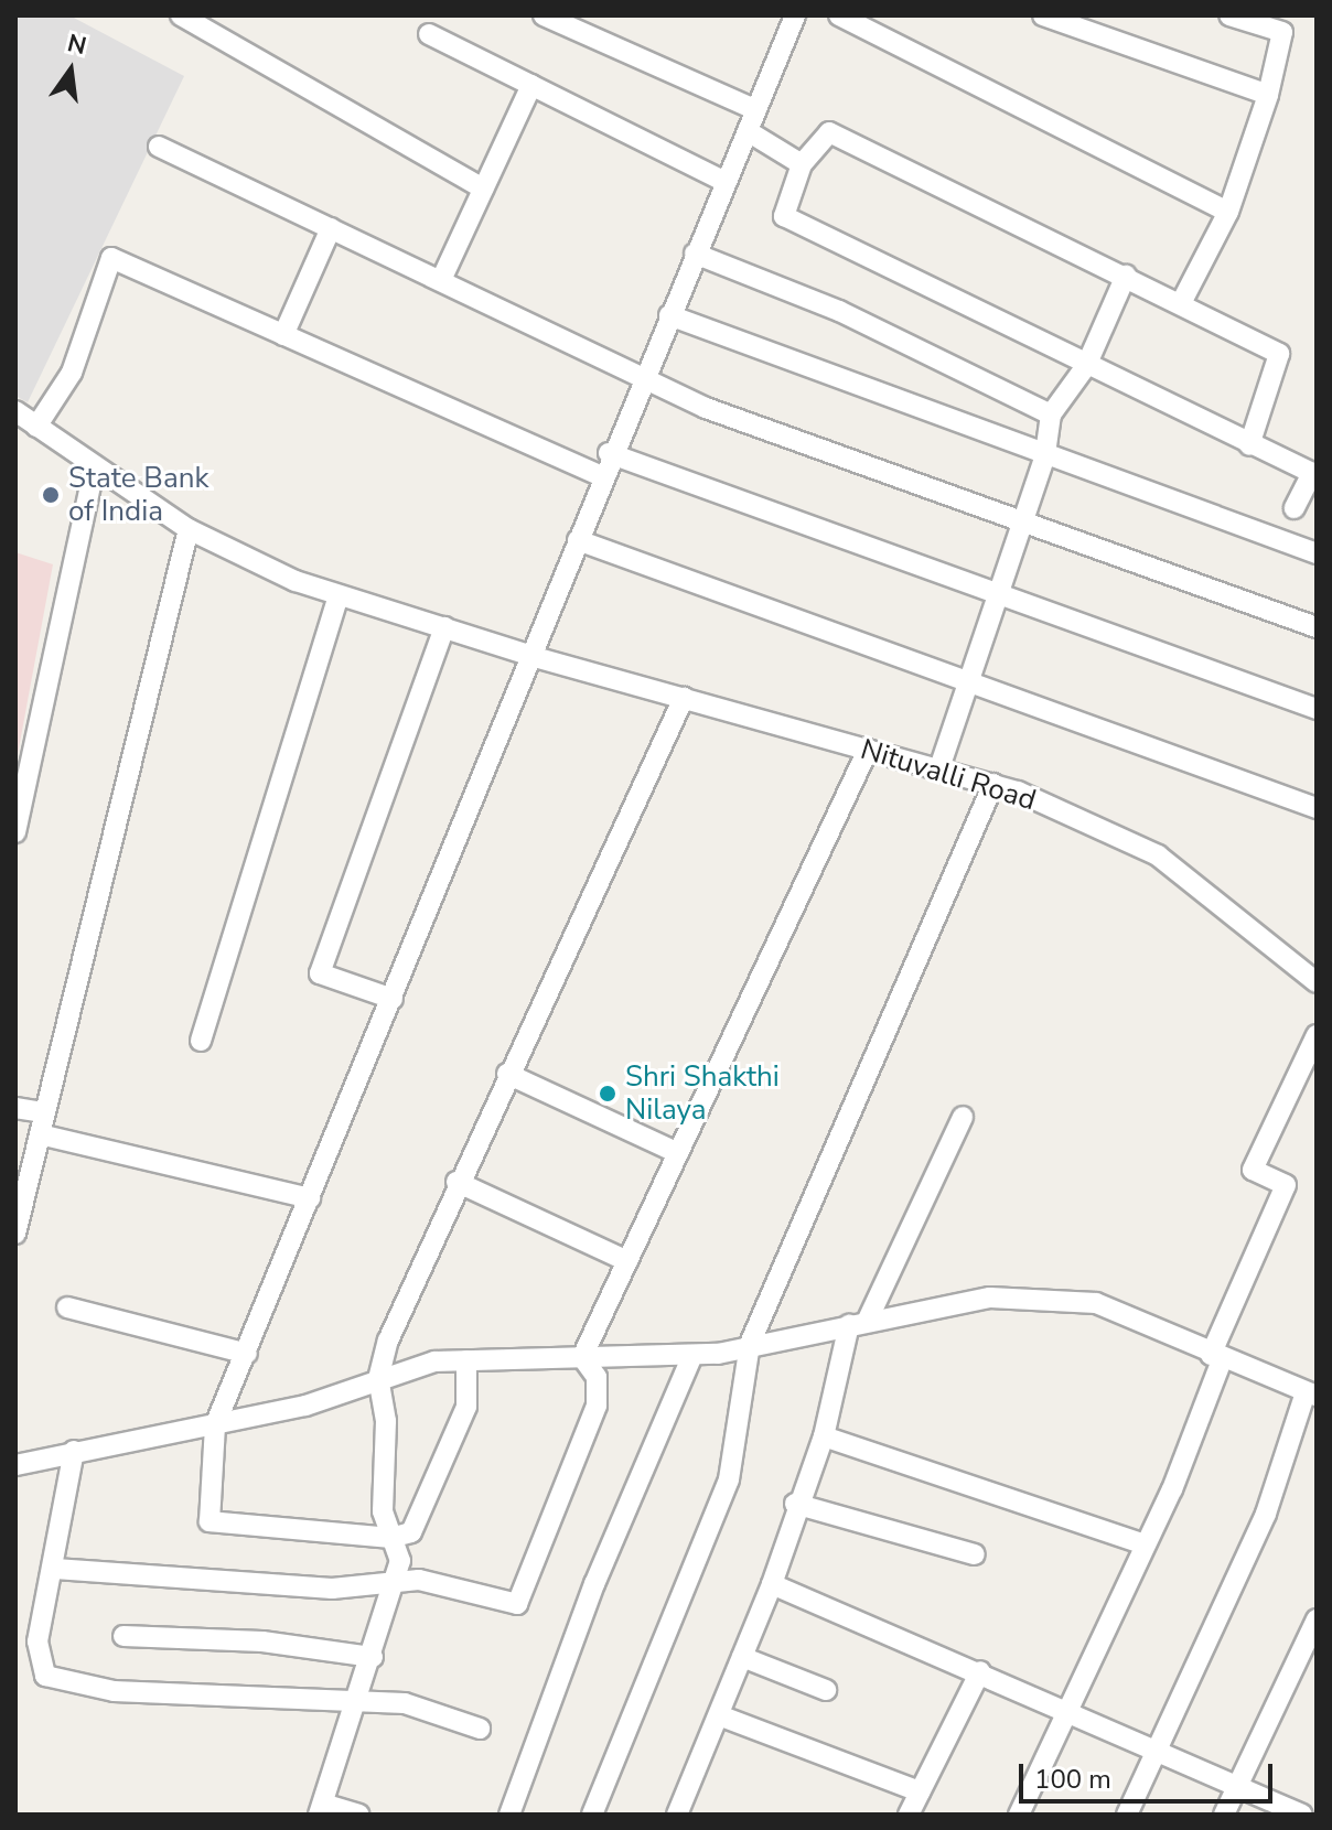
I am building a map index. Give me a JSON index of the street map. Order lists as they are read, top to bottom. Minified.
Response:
{"streets":{"street":["Nituvalli Road"]},"places":["State Bank of India","Shri Shakthi Nilaya"],"scale_bar":"100 m","north":"top"}
